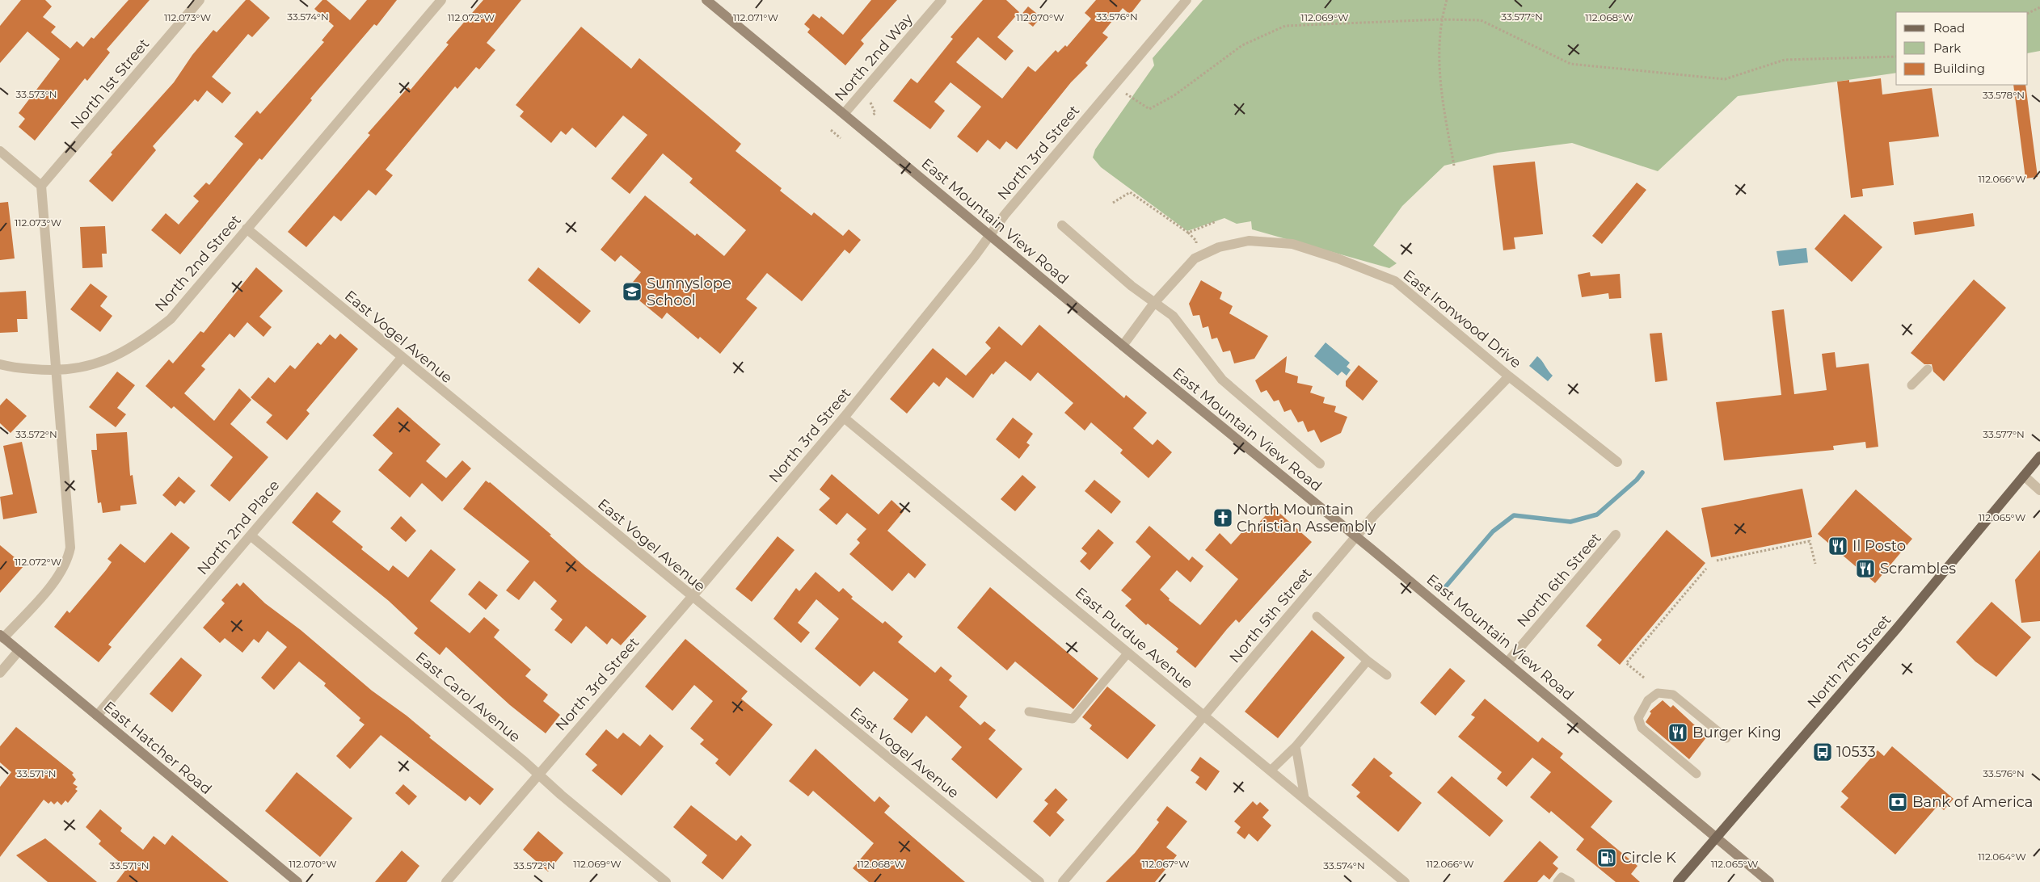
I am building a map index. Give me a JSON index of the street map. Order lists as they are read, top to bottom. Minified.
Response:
{"streets":{"main road":["North 7th Street"],"street":["North 2nd Way","North 1st Street","North 3rd Street","East Mountain View Road","North 2nd Street","East Ironwood Drive","East Vogel Avenue","North 2nd Place","North 6th Street","North 5th Street","East Purdue Avenue","East Carol Avenue","East Hatcher Road"]},"crossings":[["North 2nd Way","East Mountain View Road"],["North 3rd Street","East Mountain View Road"],["North 3rd Street","East Vogel Avenue"],["North 3rd Street","East Purdue Avenue"],["North 3rd Street","East Carol Avenue"],["East Mountain View Road","East Ironwood Drive"],["East Mountain View Road","North 6th Street"],["East Mountain View Road","North 5th Street"],["East Mountain View Road","North 7th Street"],["North 2nd Street","East Vogel Avenue"],["East Ironwood Drive","North 5th Street"],["East Vogel Avenue","North 2nd Place"],["North 2nd Place","East Carol Avenue"],["North 2nd Place","East Hatcher Road"],["North 5th Street","East Purdue Avenue"]],"places":{"school or university":["Sunnyslope School"],"church":["North Mountain Christian Assembly"],"restaurant":["Il Posto","Scrambles","Burger King"],"bus stop":["10533"],"bank":["Bank of America"],"fuel station":["Circle K"]},"legend":["Road","Park","Building"],"coordinates":["33.574°N","33.576°N","33.577°N","112.073°W","112.072°W","112.071°W","112.070°W","112.069°W","112.068°W","33.573°N","33.578°N","112.066°W","33.572°N","112.065°W","33.571°N","112.064°W","112.067°W"]}
